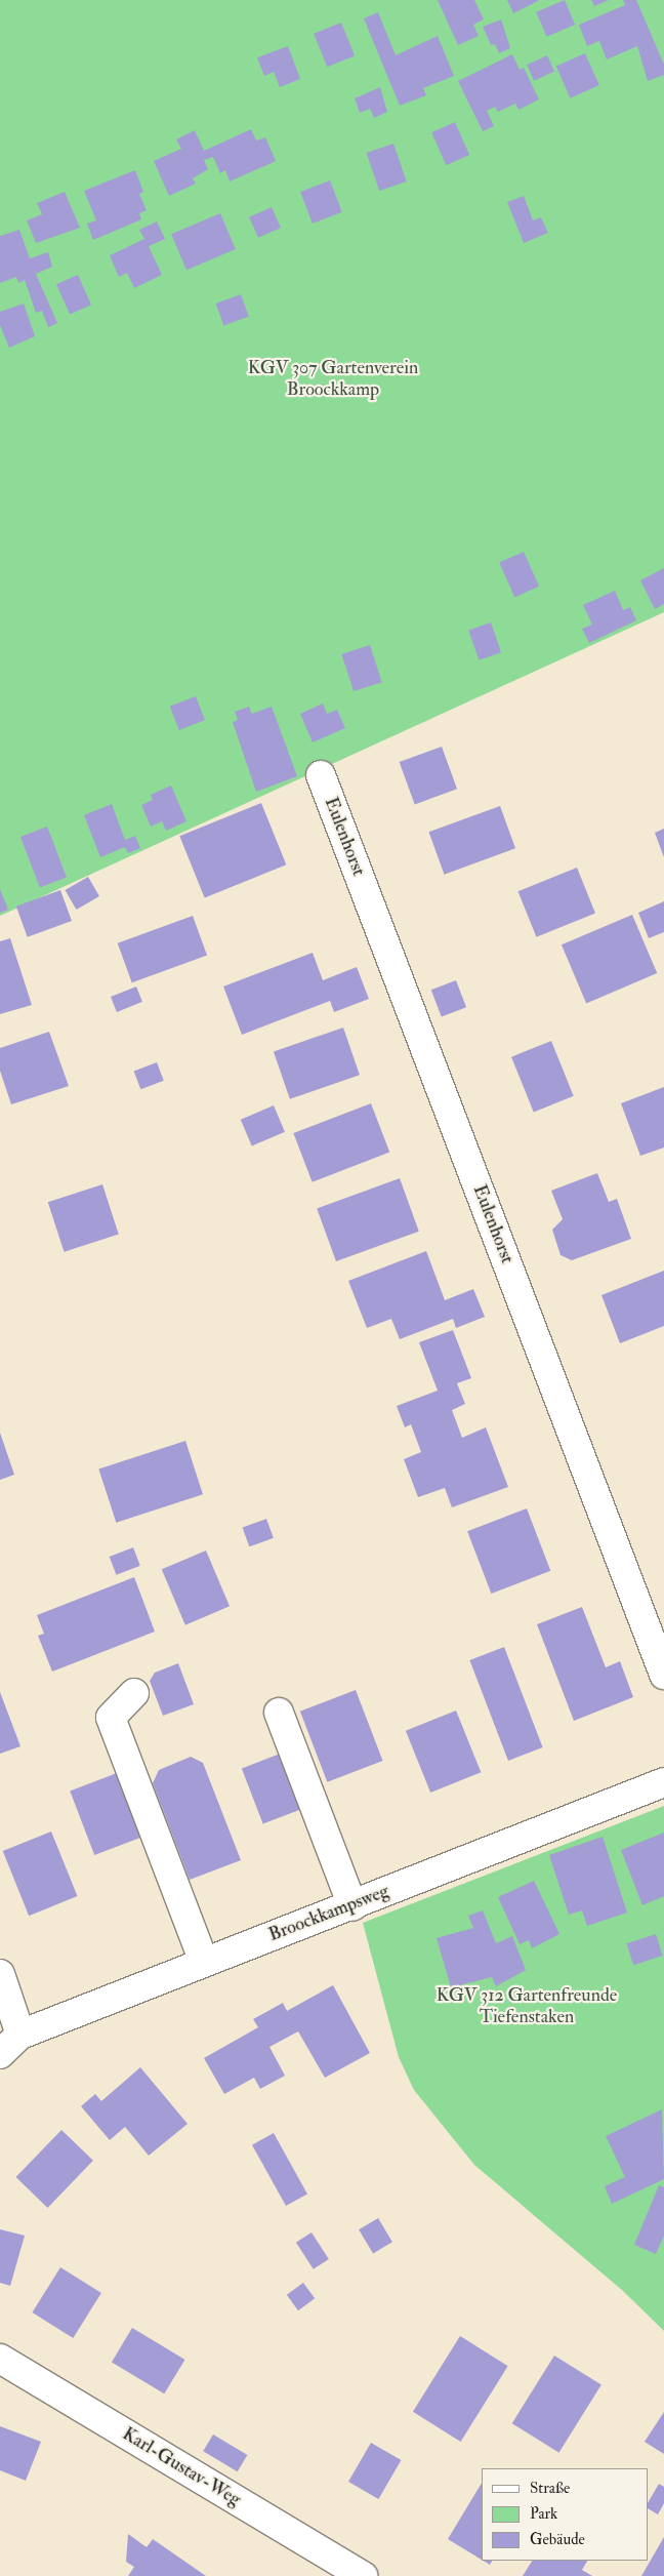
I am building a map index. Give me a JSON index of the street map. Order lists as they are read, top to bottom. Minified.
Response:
{"streets":{"street":["Eulenhorst","Broockkampsweg","Karl-Gustav-Weg"]},"parks":["KGV 307 Gartenverein Broockkamp","KGV 312 Gartenfreunde Tiefenstaken"],"legend":["Straße","Park","Gebäude"]}
